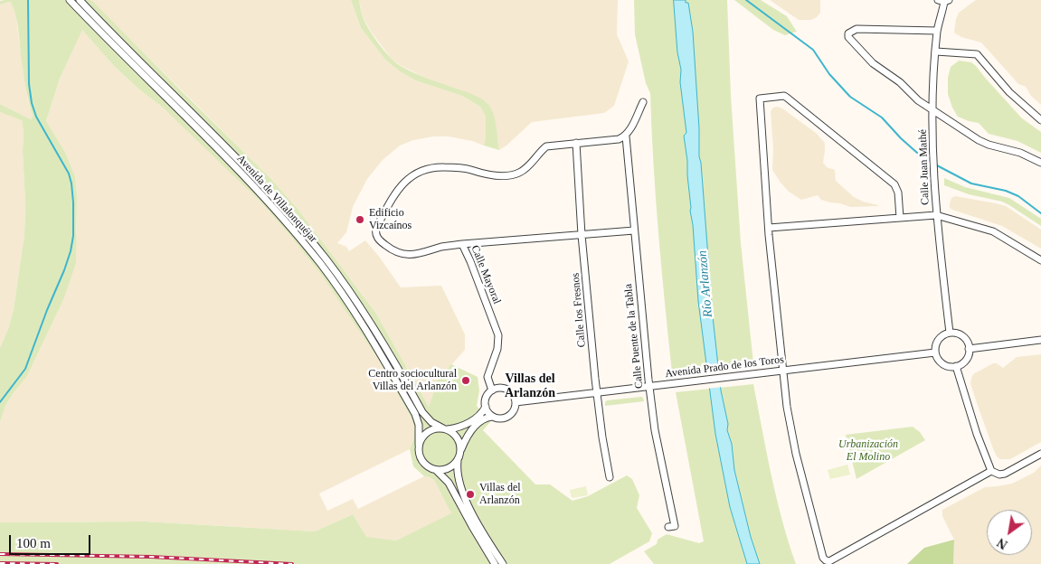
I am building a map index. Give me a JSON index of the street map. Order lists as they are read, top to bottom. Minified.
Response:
{"streets":{"street":["Calle Juan Mathé","Avenida de Villalonquéjar","Calle Mayoral","Calle los Fresnos","Calle Puente de la Tabla","Avenida Prado de los Toros"]},"crossings":[["Calle Juan Mathé","Avenida Prado de los Toros"],["Calle Mayoral","Calle los Fresnos"],["Calle Mayoral","Calle Puente de la Tabla"],["Calle Mayoral","Avenida Prado de los Toros"],["Calle los Fresnos","Avenida Prado de los Toros"],["Calle Puente de la Tabla","Avenida Prado de los Toros"]],"districts":["Villas del Arlanzón"],"water":["Río Arlanzón"],"parks":["Urbanización El Molino"],"places":["Edificio Vizcaínos","Centro sociocultural Villas del Arlanzón","Villas del Arlanzón"],"scale_bar":"100 m","north":"bottom left"}
